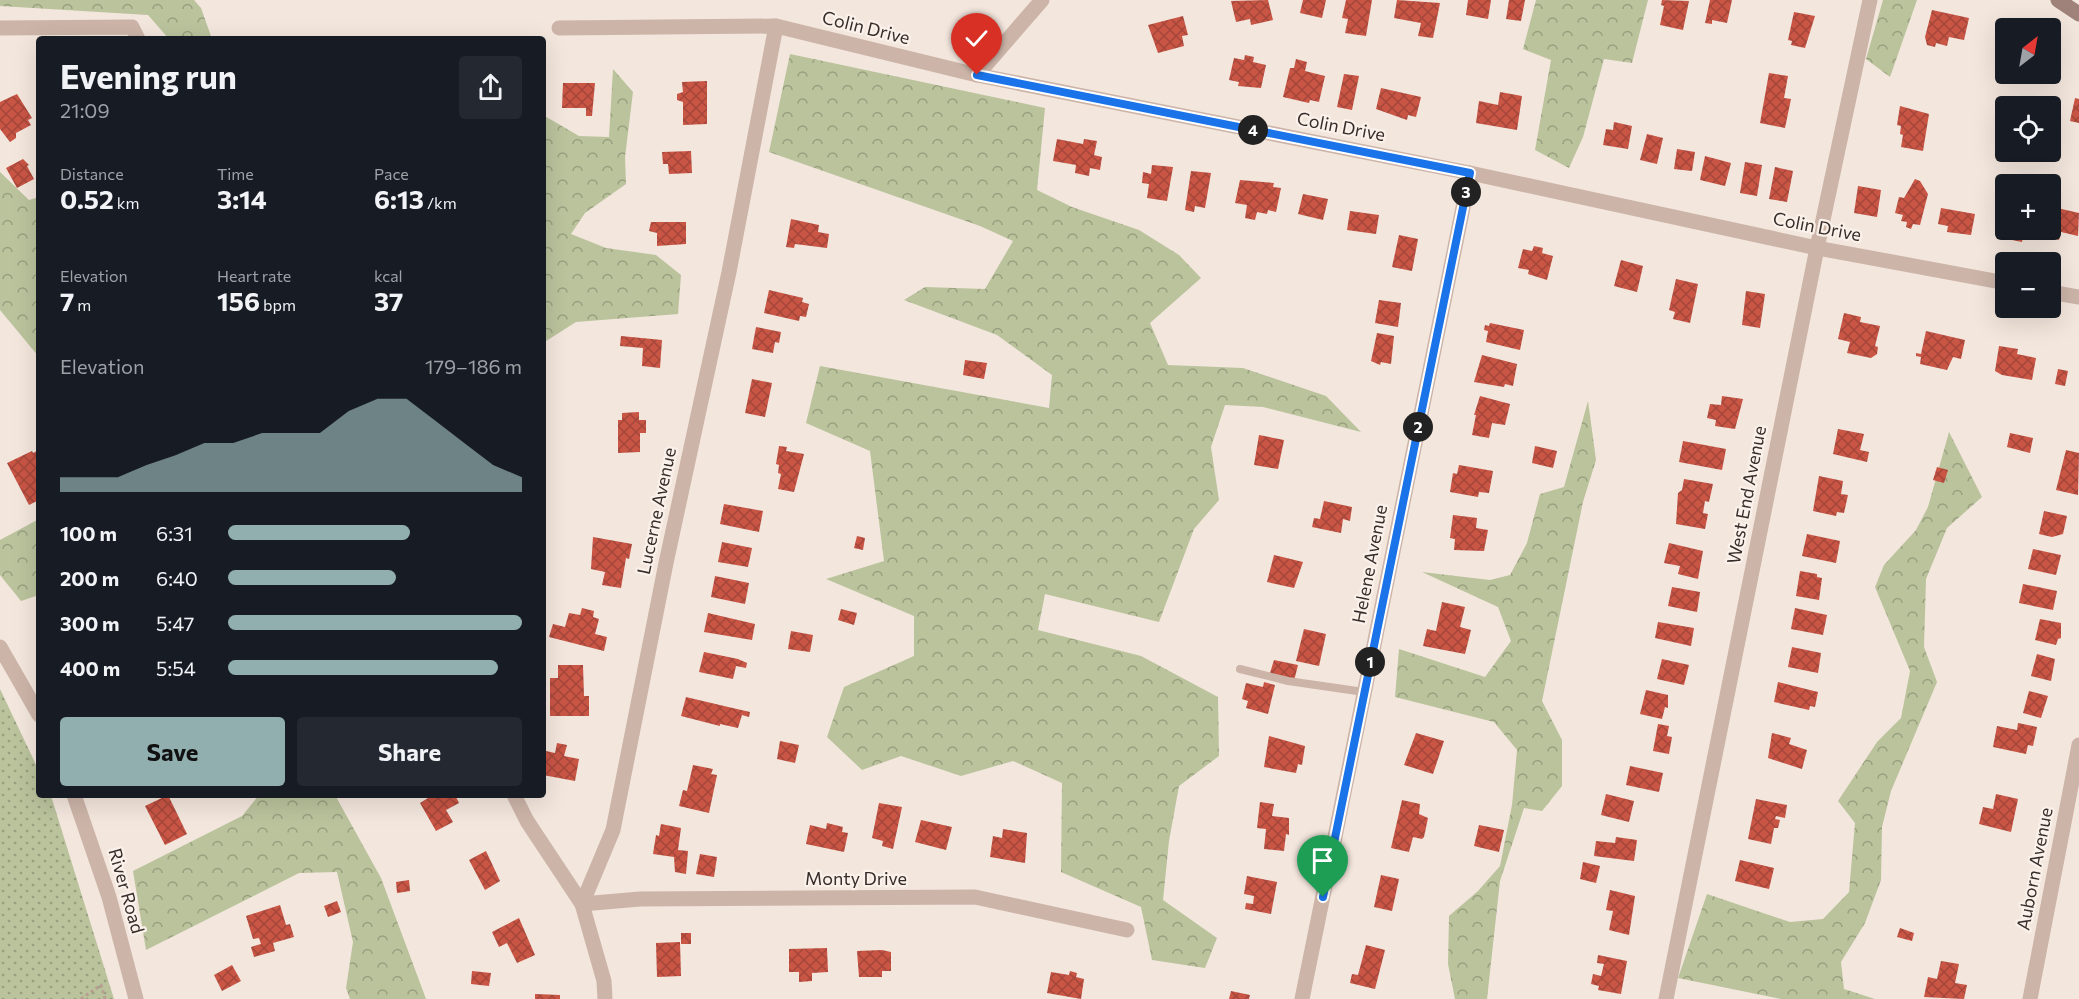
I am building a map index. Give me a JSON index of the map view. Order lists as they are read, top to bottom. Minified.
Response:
{"streets":{"street":["Colin Drive","West End Avenue","Lucerne Avenue","Helene Avenue","Auborn Avenue","Monty Drive","River Road"]},"crossings":[["Colin Drive","West End Avenue"],["Colin Drive","Lucerne Avenue"],["Colin Drive","Helene Avenue"],["Lucerne Avenue","Monty Drive"]],"north":"top right","page":{"map_buttons":["+","−"],"heading":["Evening run","21:09"],"pins":["4","3","2","1"],"stats":[["Distance","0.52 km"],["Time","3:14"],["Pace","6:13 /km"],["Elevation","7 m"],["Heart rate","156 bpm"],["kcal","37"]],"chart":["Elevation","179–186 m"],"list":[{"name":"100 m","note":"6:31"},{"name":"200 m","note":"6:40"},{"name":"300 m","note":"5:47"},{"name":"400 m","note":"5:54"}],"buttons":["Save","Share"]}}
